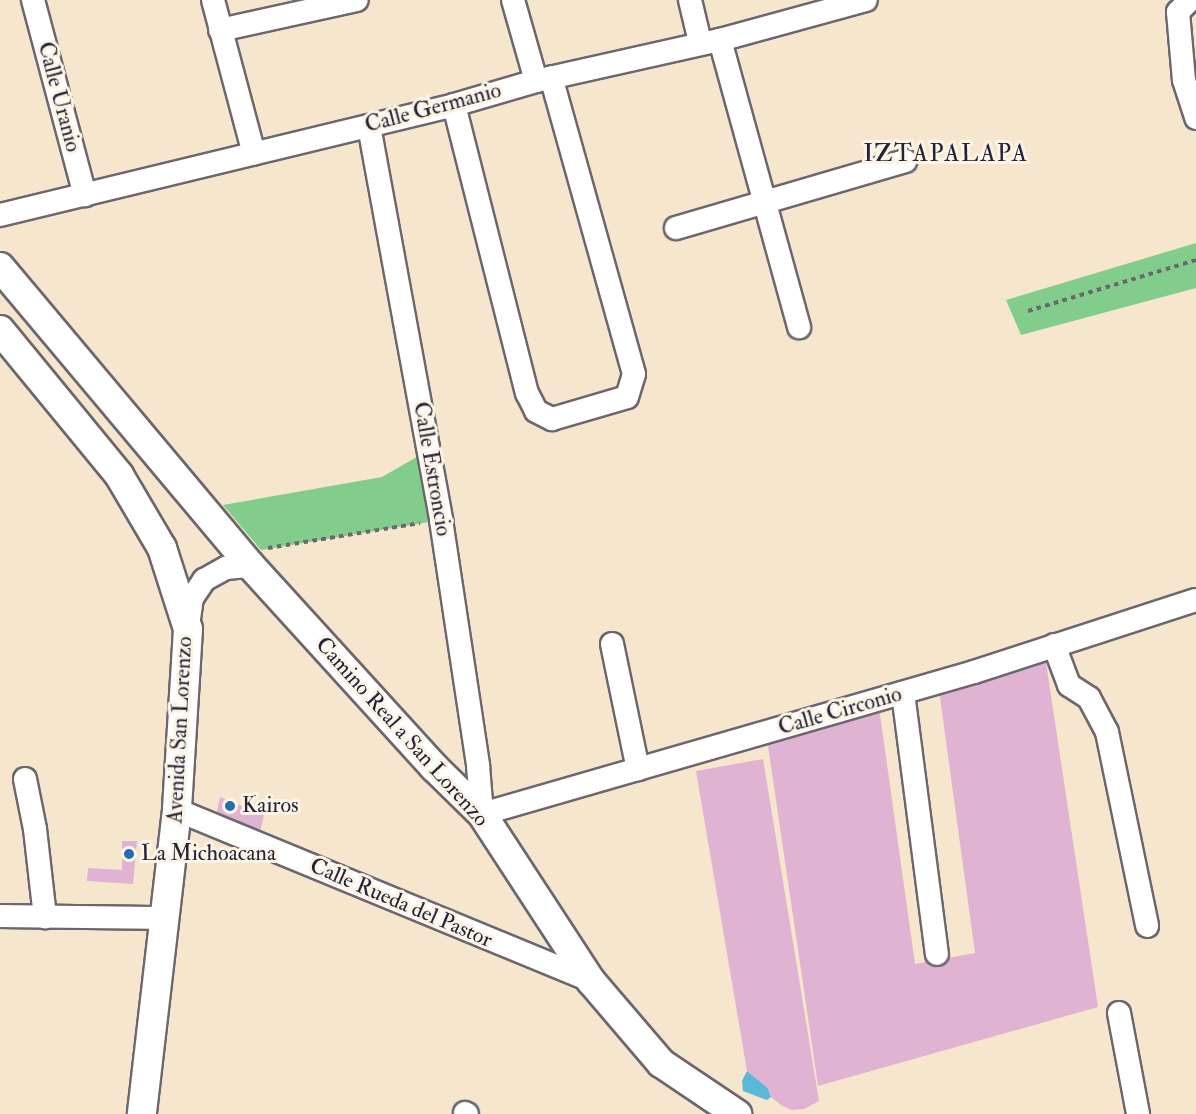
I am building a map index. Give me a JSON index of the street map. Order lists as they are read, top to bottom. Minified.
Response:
{"streets":{"main road":["Avenida San Lorenzo","Camino Real a San Lorenzo"],"street":["Calle Uranio","Calle Germanio","Calle Estroncio","Calle Circonio","Calle Rueda del Pastor"]},"crossings":[["Calle Uranio","Calle Germanio"],["Calle Germanio","Calle Estroncio"],["Calle Estroncio","Calle Circonio"],["Calle Estroncio","Camino Real a San Lorenzo"],["Calle Circonio","Camino Real a San Lorenzo"],["Avenida San Lorenzo","Calle Rueda del Pastor"],["Camino Real a San Lorenzo","Calle Rueda del Pastor"]],"districts":["IZTAPALAPA"],"places":["Kairos","La Michoacana"]}
